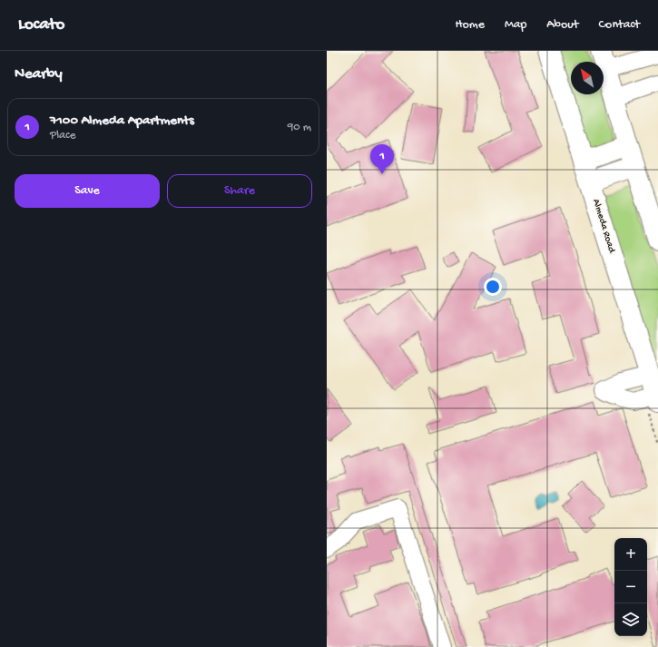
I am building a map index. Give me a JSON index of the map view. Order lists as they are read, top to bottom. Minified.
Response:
{"streets":{"main road":["Almeda Road"]},"north":"top left","page":{"header":"Locato","nav":["Home","Map","About","Contact"],"heading":"Nearby","list":[{"mark":"1","name":"7100 Almeda Apartments","note":"Place","value":"90 m"}],"pins":"1","buttons":["Save","Share"],"map_buttons":["+","−"]}}
